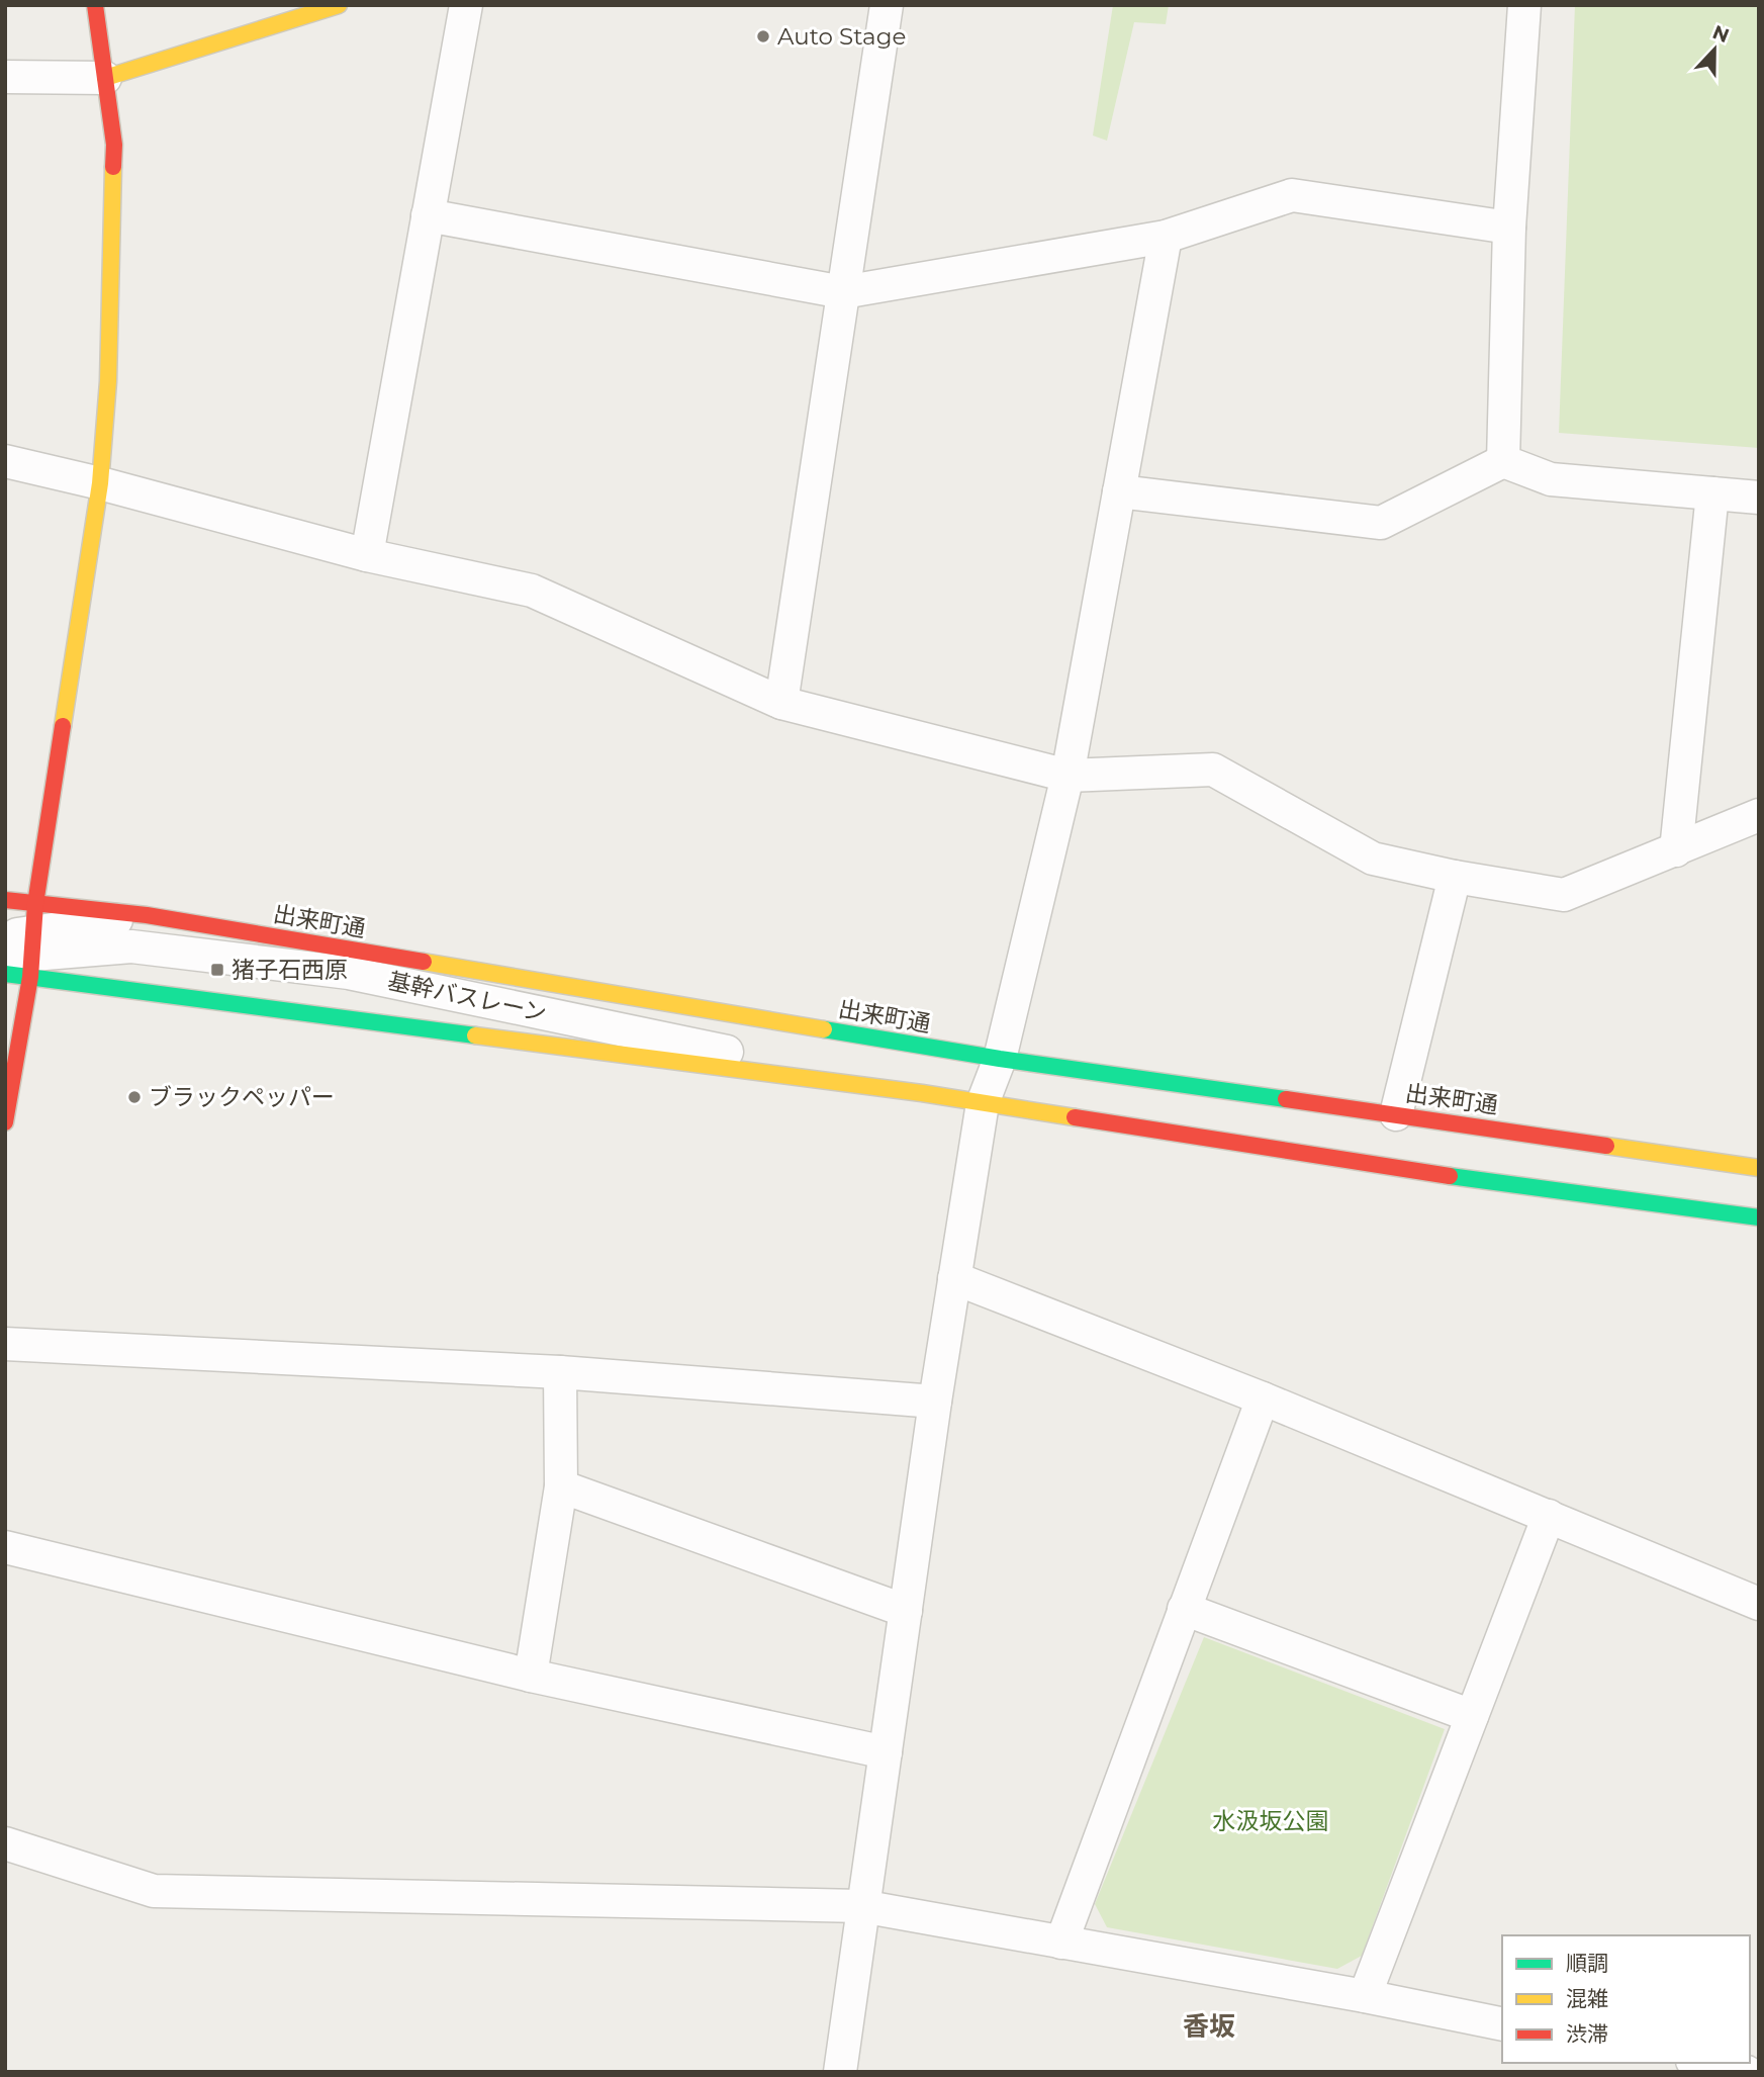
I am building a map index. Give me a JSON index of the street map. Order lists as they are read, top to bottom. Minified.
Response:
{"streets":{"main road":["出来町通"],"street":["基幹バスレーン"]},"districts":["香坂"],"parks":["水汲坂公園"],"places":{"other":["Auto Stage","ブラックペッパー"],"transit":["猪子石西原"]},"legend":["順調","混雑","渋滞"],"north":"top"}
